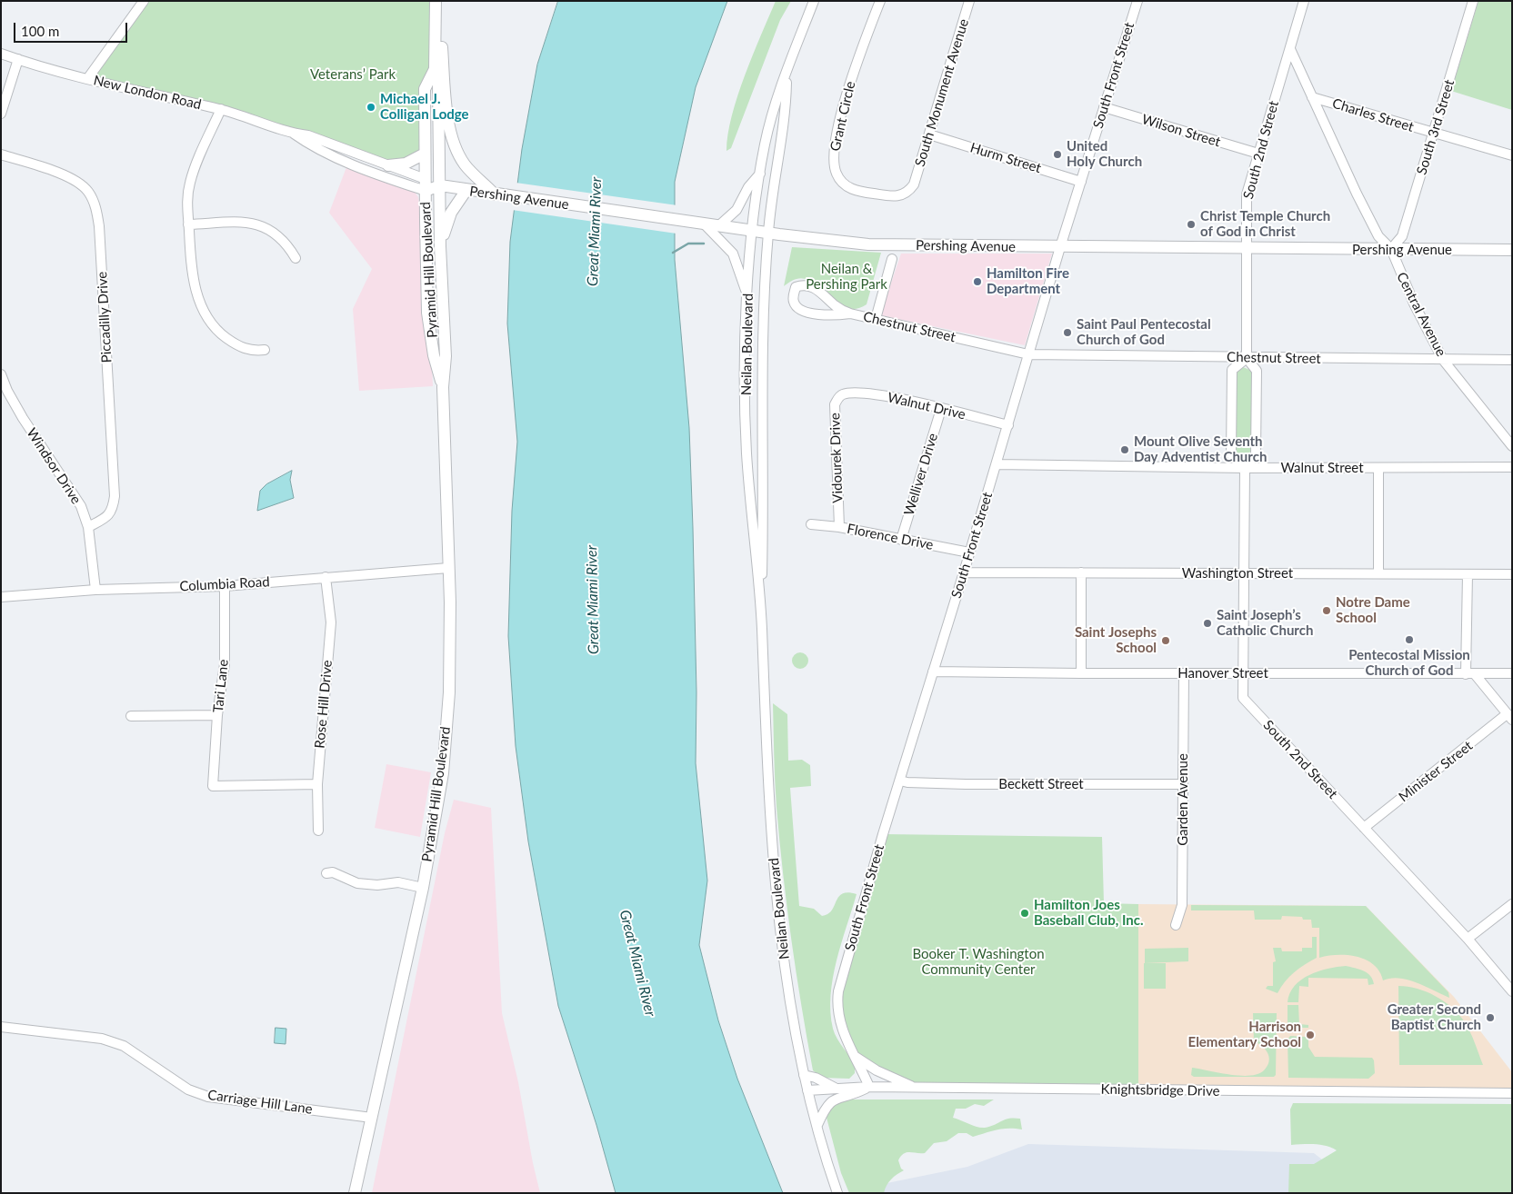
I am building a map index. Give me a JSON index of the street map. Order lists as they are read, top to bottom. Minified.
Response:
{"streets":{"main road":["New London Road","Pershing Avenue","Pyramid Hill Boulevard"],"street":["South Front Street","South Monument Avenue","Charles Street","Grant Circle","South 3rd Street","Wilson Street","South 2nd Street","Hurm Street","Central Avenue","Piccadilly Drive","Chestnut Street","Neilan Boulevard","Walnut Drive","Vidourek Drive","Windsor Drive","Walnut Street","Welliver Drive","Florence Drive","Washington Street","Columbia Road","Hanover Street","Tari Lane","Rose Hill Drive","Minister Street","Beckett Street","Garden Avenue","Knightsbridge Drive","Carriage Hill Lane"]},"crossings":[["South Front Street","Wilson Street"],["South Front Street","Hurm Street"],["South Front Street","Pershing Avenue"],["South Front Street","Chestnut Street"],["South Front Street","Walnut Drive"],["South Front Street","Walnut Street"],["South Front Street","Florence Drive"],["South Front Street","Washington Street"],["South Front Street","Hanover Street"],["South Front Street","Beckett Street"],["South Front Street","Knightsbridge Drive"],["New London Road","Pershing Avenue"],["New London Road","Pyramid Hill Boulevard"],["South Monument Avenue","Grant Circle"],["South Monument Avenue","Hurm Street"],["Charles Street","South 3rd Street"],["Charles Street","Central Avenue"],["South 3rd Street","Pershing Avenue"],["South 3rd Street","Central Avenue"],["Wilson Street","South 2nd Street"],["South 2nd Street","Pershing Avenue"],["South 2nd Street","Central Avenue"],["South 2nd Street","Chestnut Street"],["South 2nd Street","Walnut Street"],["South 2nd Street","Washington Street"],["South 2nd Street","Hanover Street"],["South 2nd Street","Minister Street"],["Pershing Avenue","Pyramid Hill Boulevard"],["Pershing Avenue","Central Avenue"],["Pershing Avenue","Neilan Boulevard"],["Pyramid Hill Boulevard","Columbia Road"],["Pyramid Hill Boulevard","Carriage Hill Lane"],["Central Avenue","Chestnut Street"],["Piccadilly Drive","Windsor Drive"],["Neilan Boulevard","Knightsbridge Drive"],["Walnut Drive","Vidourek Drive"],["Walnut Drive","Welliver Drive"],["Vidourek Drive","Florence Drive"],["Windsor Drive","Columbia Road"],["Welliver Drive","Florence Drive"],["Columbia Road","Tari Lane"],["Columbia Road","Rose Hill Drive"],["Hanover Street","Garden Avenue"],["Tari Lane","Rose Hill Drive"],["Beckett Street","Garden Avenue"]],"water":["Great Miami River"],"parks":["Veterans’ Park","Neilan & Pershing Park","Booker T. Washington Community Center"],"places":["Michael J. Colligan Lodge","United Holy Church","Christ Temple Church of God in Christ","Hamilton Fire Department","Saint Paul Pentecostal Church of God","Mount Olive Seventh Day Adventist Church","Notre Dame School","Saint Joseph’s Catholic Church","Pentecostal Mission Church of God","Saint Josephs School","Hamilton Joes Baseball Club, Inc.","Greater Second Baptist Church","Harrison Elementary School"],"scale_bar":"100 m"}
